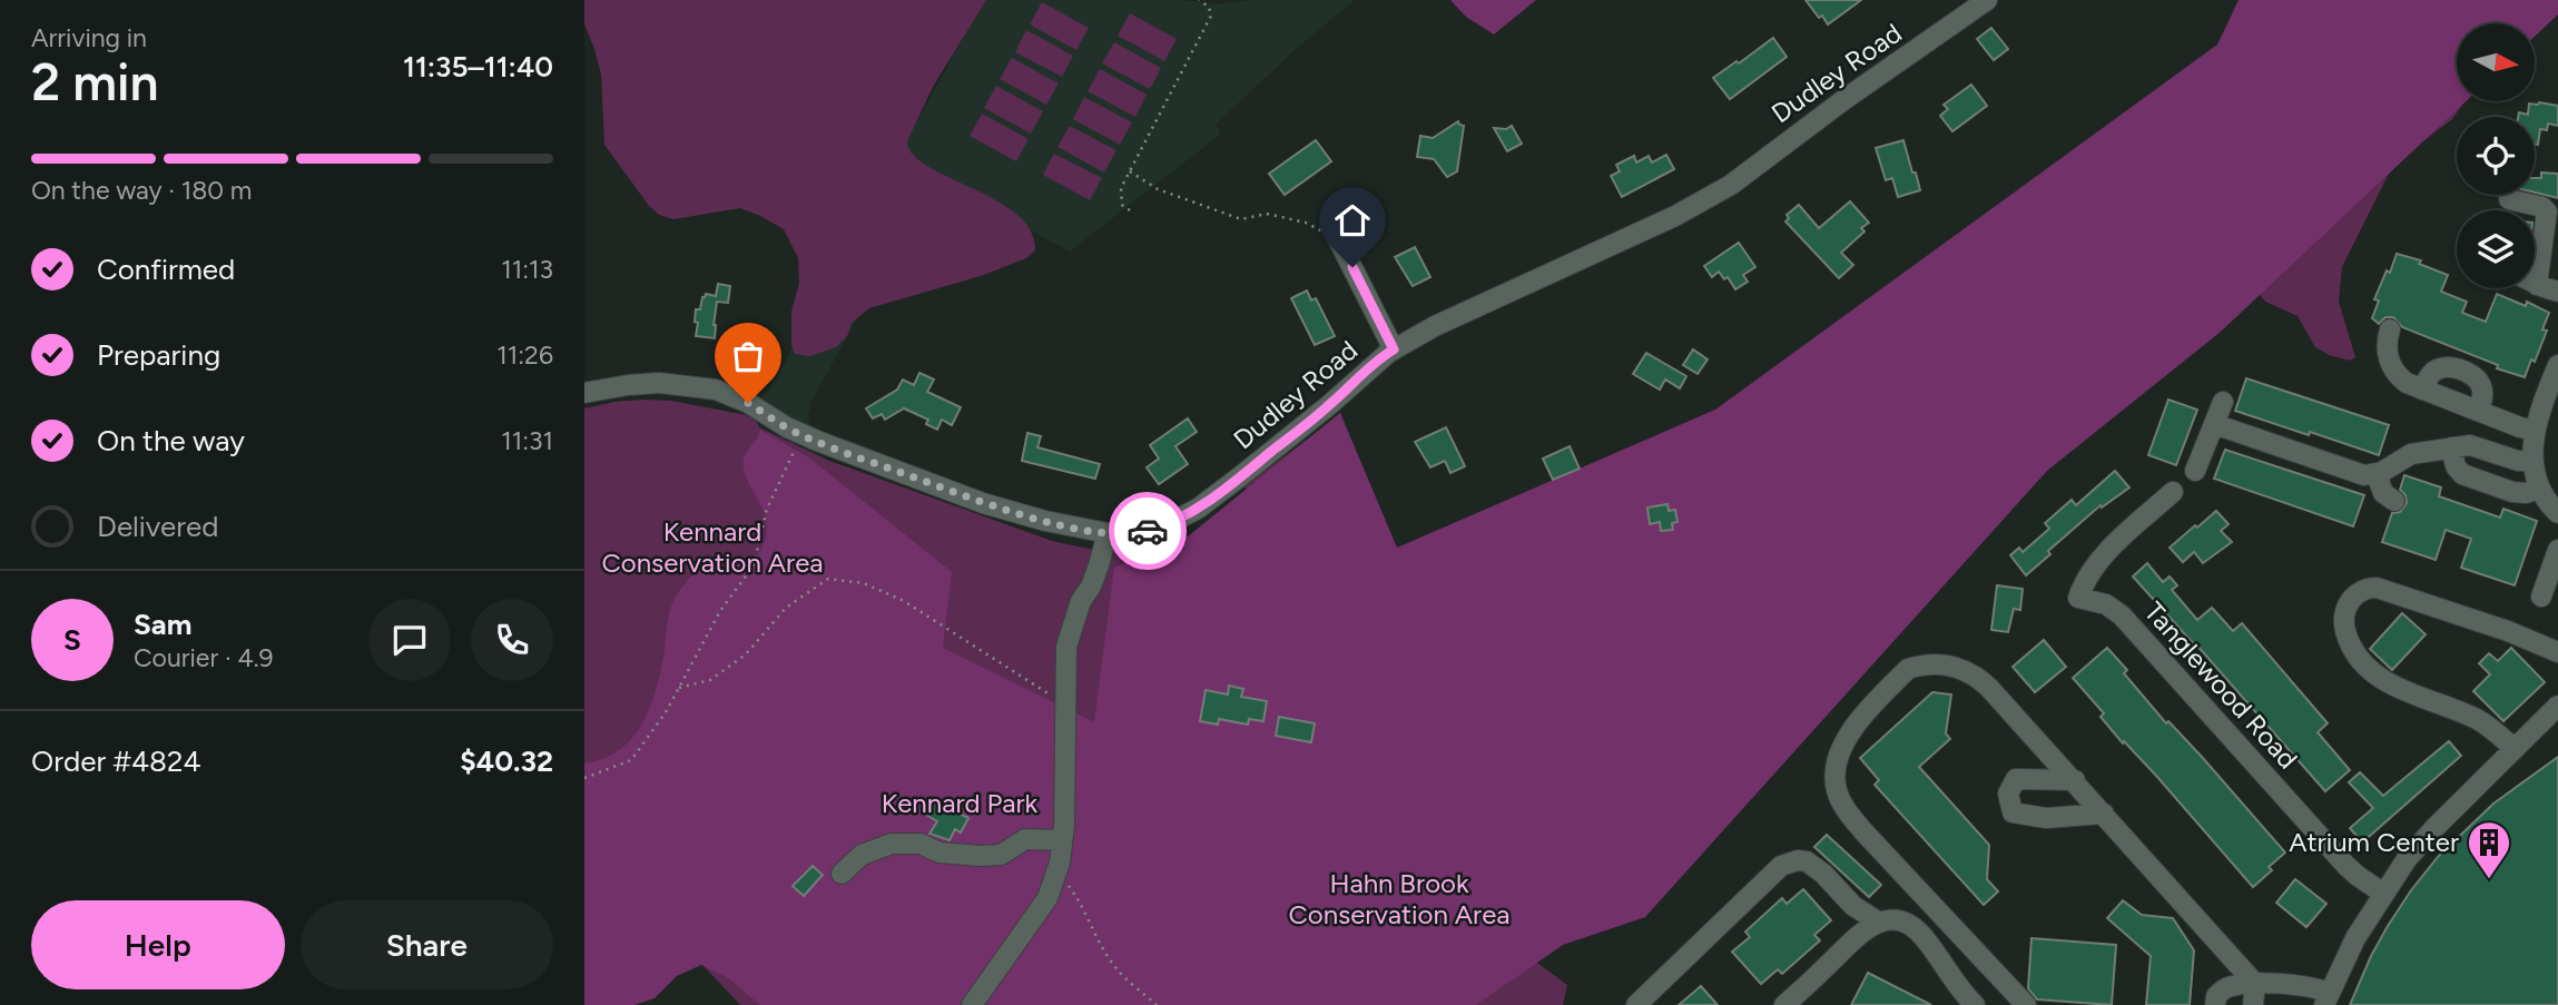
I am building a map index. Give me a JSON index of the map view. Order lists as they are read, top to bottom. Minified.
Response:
{"streets":{"street":["Dudley Road","Tanglewood Road"]},"parks":["Kennard Conservation Area","Kennard Park","Hahn Brook Conservation Area"],"places":{"building":["Atrium Center"]},"north":"right","page":{"heading":["2 min","Arriving in","11:35–11:40"],"panel":["Sam","Courier · 4.9","Order #4824","$40.32"],"bar":"On the way · 180 m","list":[["Confirmed","11:13"],["Preparing","11:26"],["On the way","11:31"],"Delivered"],"round":"S","buttons":["Help","Share"]}}
